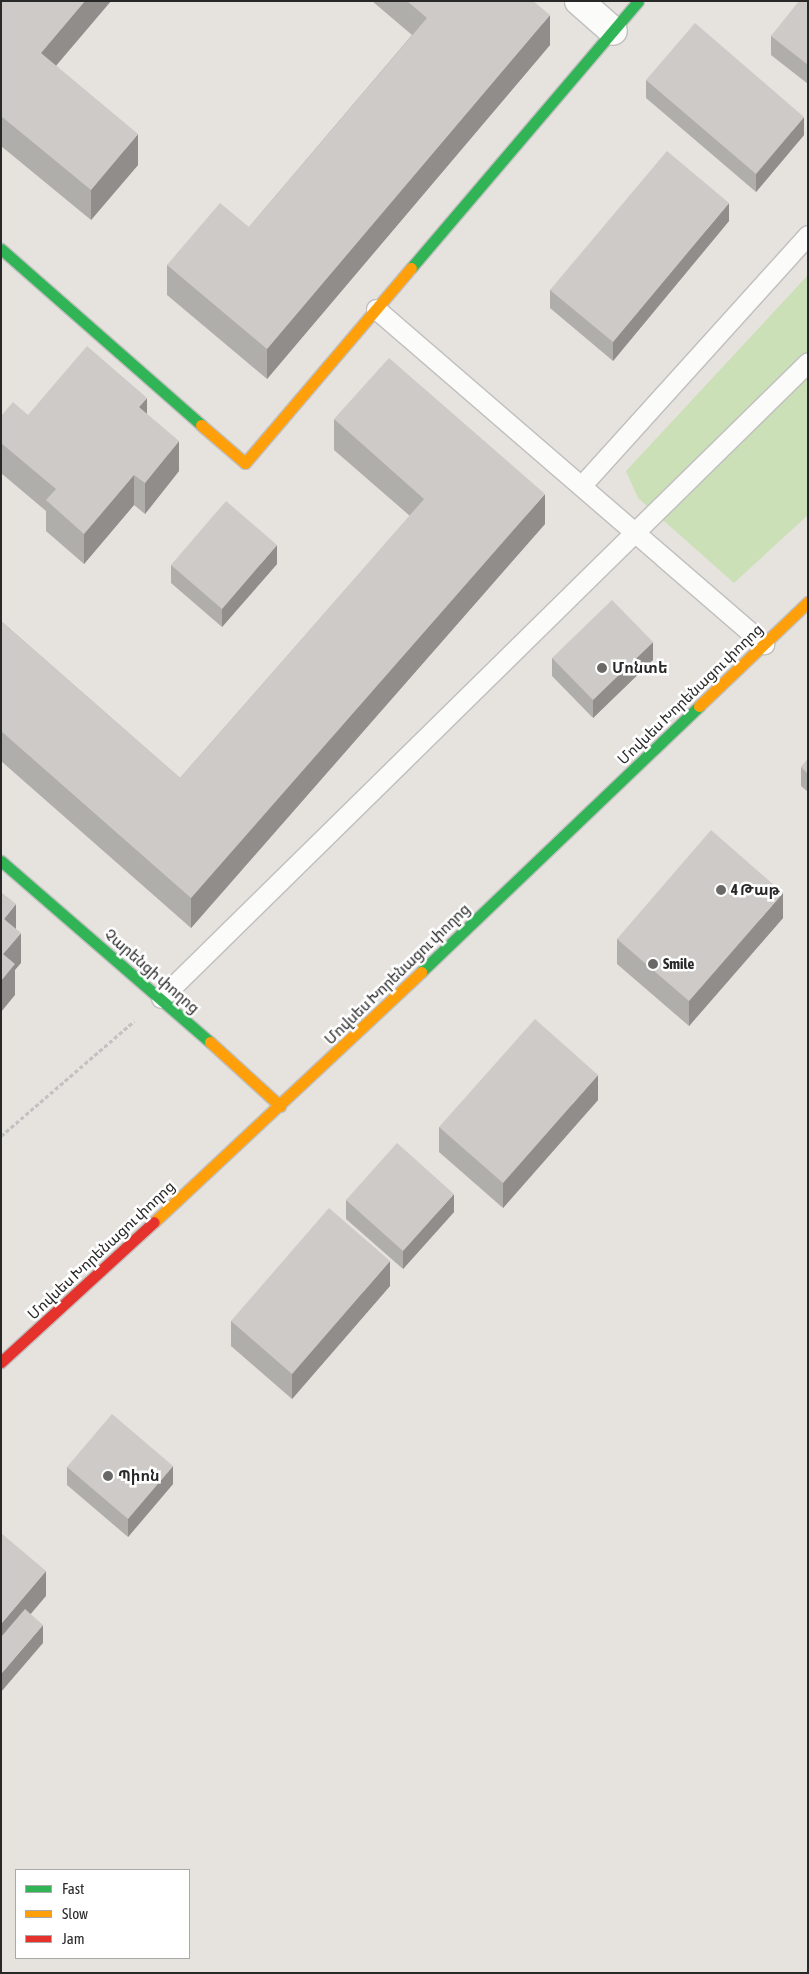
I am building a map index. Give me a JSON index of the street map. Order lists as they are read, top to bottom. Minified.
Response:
{"streets":{"main road":["Մովսես Խորենացու փողոց","Չարենցի փողոց"]},"crossings":[["Մովսես Խորենացու փողոց","Չարենցի փողոց"]],"places":["Մոնտե","4 Թաթ","Smile","Պիոն"],"legend":["Fast","Slow","Jam"]}
